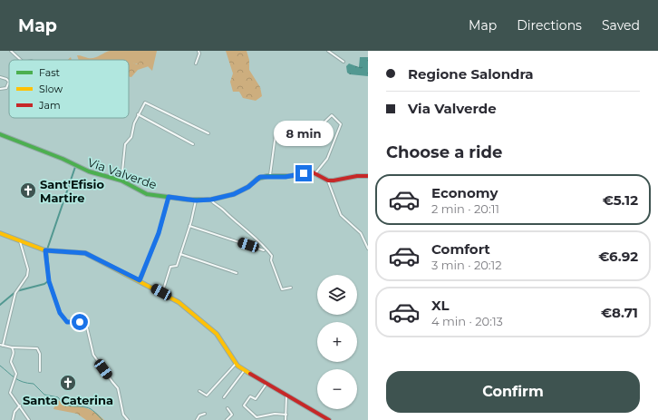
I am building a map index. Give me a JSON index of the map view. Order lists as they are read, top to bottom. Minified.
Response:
{"streets":{"street":["Via Valverde"]},"places":{"church":["Sant'Efisio Martire","Santa Caterina"]},"legend":["Fast","Slow","Jam"],"page":{"header":"Map","nav":["Map","Directions","Saved"],"banner":["Regione Salondra","Via Valverde"],"bubble":"8 min","heading":"Choose a ride","list":[{"name":"Economy","note":"2 min · 20:11","value":"€5.12"},{"name":"Comfort","note":"3 min · 20:12","value":"€6.92"},{"name":"XL","note":"4 min · 20:13","value":"€8.71"}],"map_buttons":["+","−"],"buttons":"Confirm"}}
